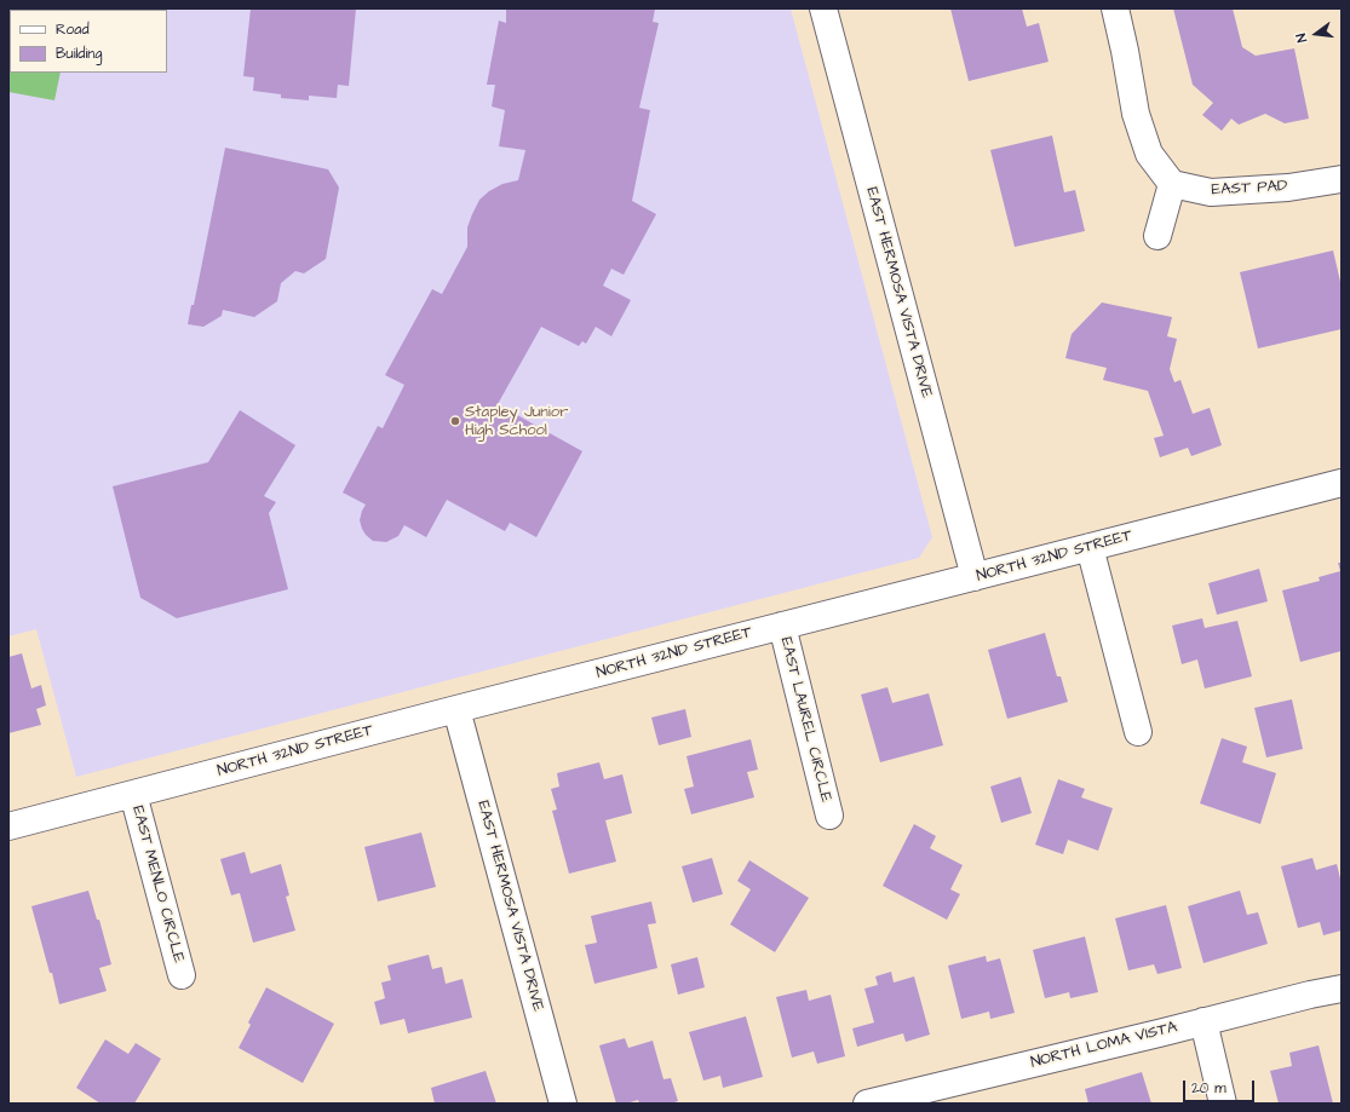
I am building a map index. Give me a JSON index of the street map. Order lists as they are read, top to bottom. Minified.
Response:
{"streets":{"street":["EAST PAD","EAST HERMOSA VISTA DRIVE","NORTH 32ND STREET","EAST LAUREL CIRCLE","EAST MENLO CIRCLE","NORTH LOMA VISTA"]},"crossings":[["EAST HERMOSA VISTA DRIVE","NORTH 32ND STREET"],["NORTH 32ND STREET","EAST LAUREL CIRCLE"],["NORTH 32ND STREET","EAST MENLO CIRCLE"]],"places":["Stapley Junior High School"],"legend":["Road","Building"],"scale_bar":"20 m","north":"left"}
